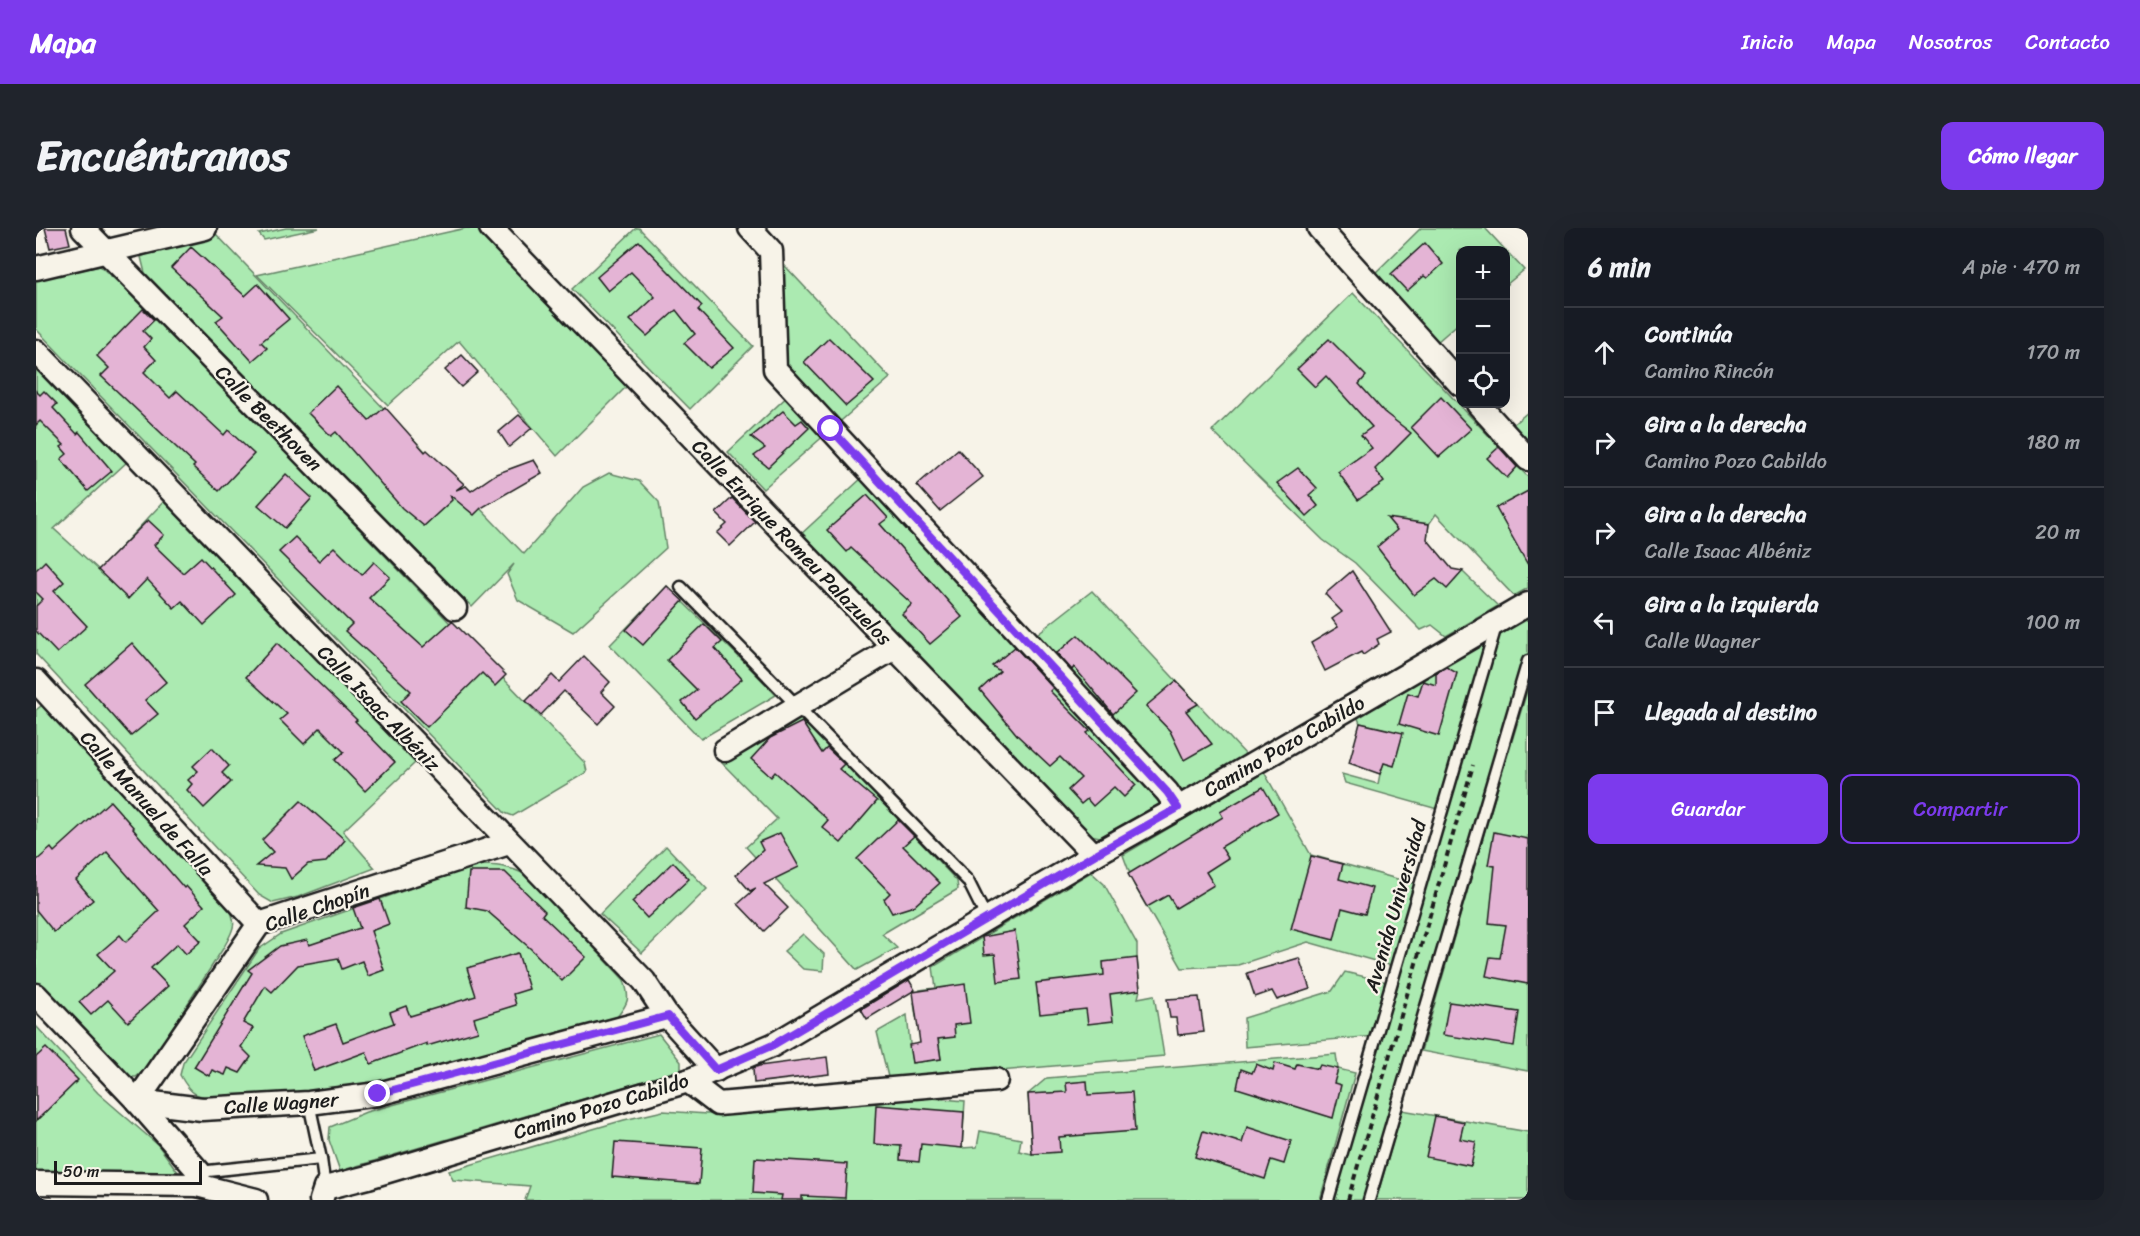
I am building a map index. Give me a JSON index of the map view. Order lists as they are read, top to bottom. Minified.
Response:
{"streets":{"street":["Calle Beethoven","Calle Enrique Romeu Palazuelos","Calle Isaac Albéniz","Camino Pozo Cabildo","Calle Manuel de Falla","Calle Chopín","Calle Wagner"],"lane":["Avenida Universidad"]},"crossings":[["Calle Enrique Romeu Palazuelos","Camino Pozo Cabildo"],["Calle Isaac Albéniz","Camino Pozo Cabildo"],["Calle Isaac Albéniz","Calle Chopín"],["Calle Isaac Albéniz","Calle Wagner"],["Camino Pozo Cabildo","Avenida Universidad"],["Calle Manuel de Falla","Calle Chopín"],["Calle Chopín","Calle Wagner"]],"scale_bar":"50 m","page":{"header":"Mapa","nav":["Inicio","Mapa","Nosotros","Contacto"],"title":"Encuéntranos","buttons":["Cómo llegar",["Guardar","Compartir"]],"heading":["6 min","A pie · 470 m"],"map_buttons":["+","−"],"list":[["Continúa","Camino Rincón","170 m"],["Gira a la derecha","Camino Pozo Cabildo","180 m"],["Gira a la derecha","Calle Isaac Albéniz","20 m"],["Gira a la izquierda","Calle Wagner","100 m"],"Llegada al destino"],"scale":"50 m"}}
